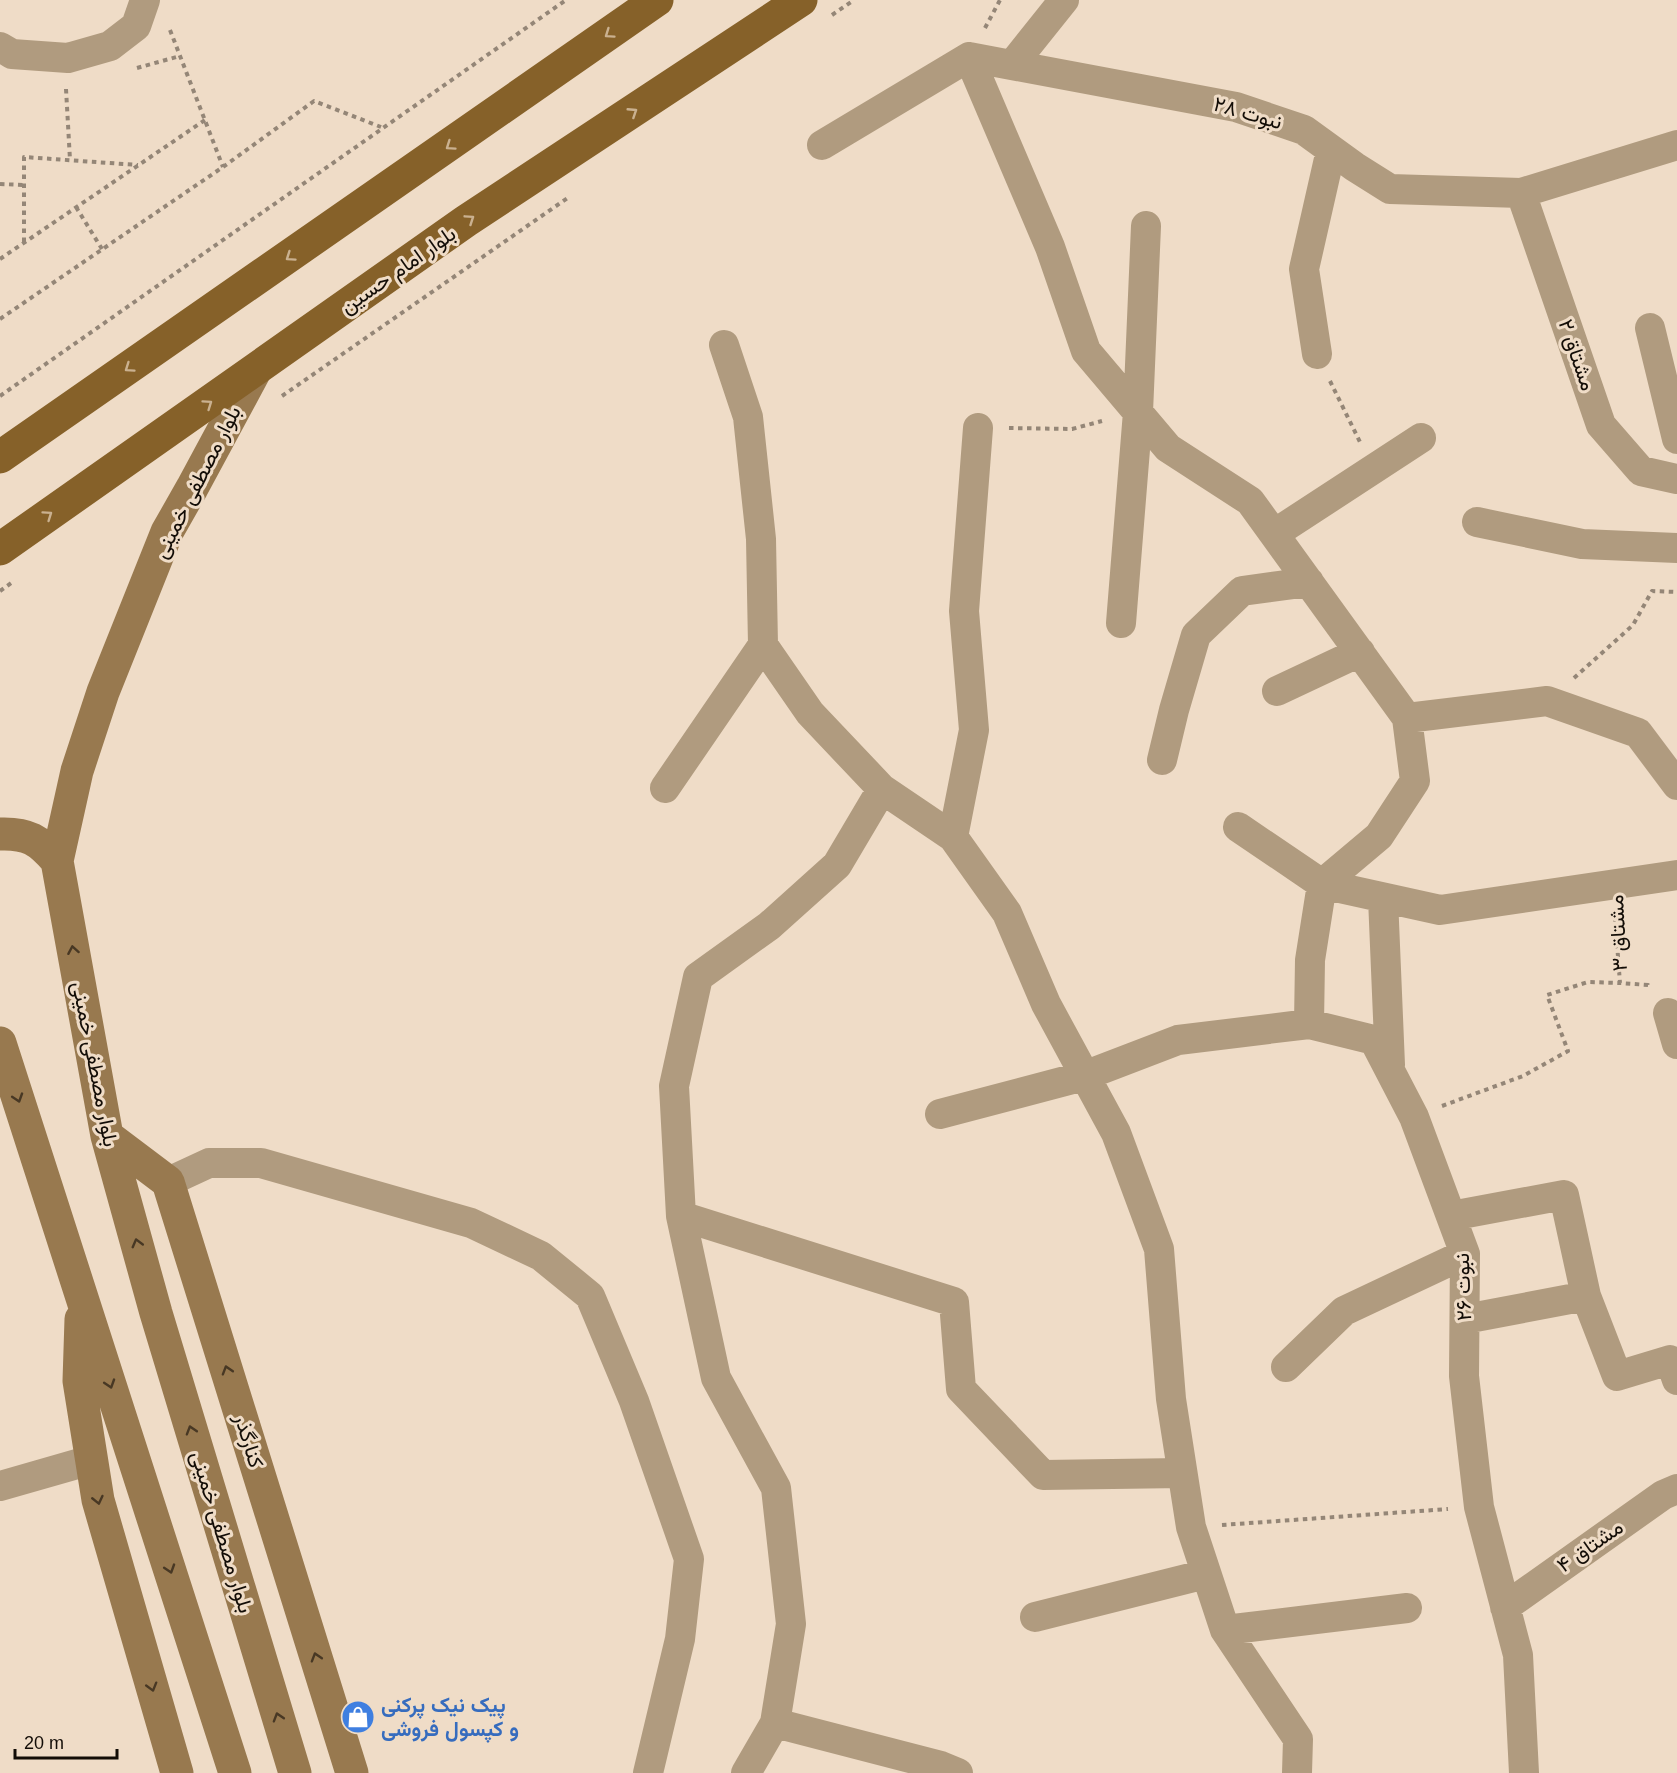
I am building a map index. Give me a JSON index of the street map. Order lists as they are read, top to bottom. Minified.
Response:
{"streets":{"main road":["بلوار امام حسین","بلوار مصطفی خمینی","کنارگذر"],"street":["نبوت ۲۸","مشتاق ۲","مشتاق ۳","نبوت ۲۶","مشتاق ۴"]},"crossings":[["نبوت ۲۸","مشتاق ۲"],["بلوار امام حسین","بلوار مصطفی خمینی"],["نبوت ۲۶","مشتاق ۴"]],"places":{"shop":["پیک نیک پرکنی و کپسول فروشی"]},"scale_bar":"20 m"}
